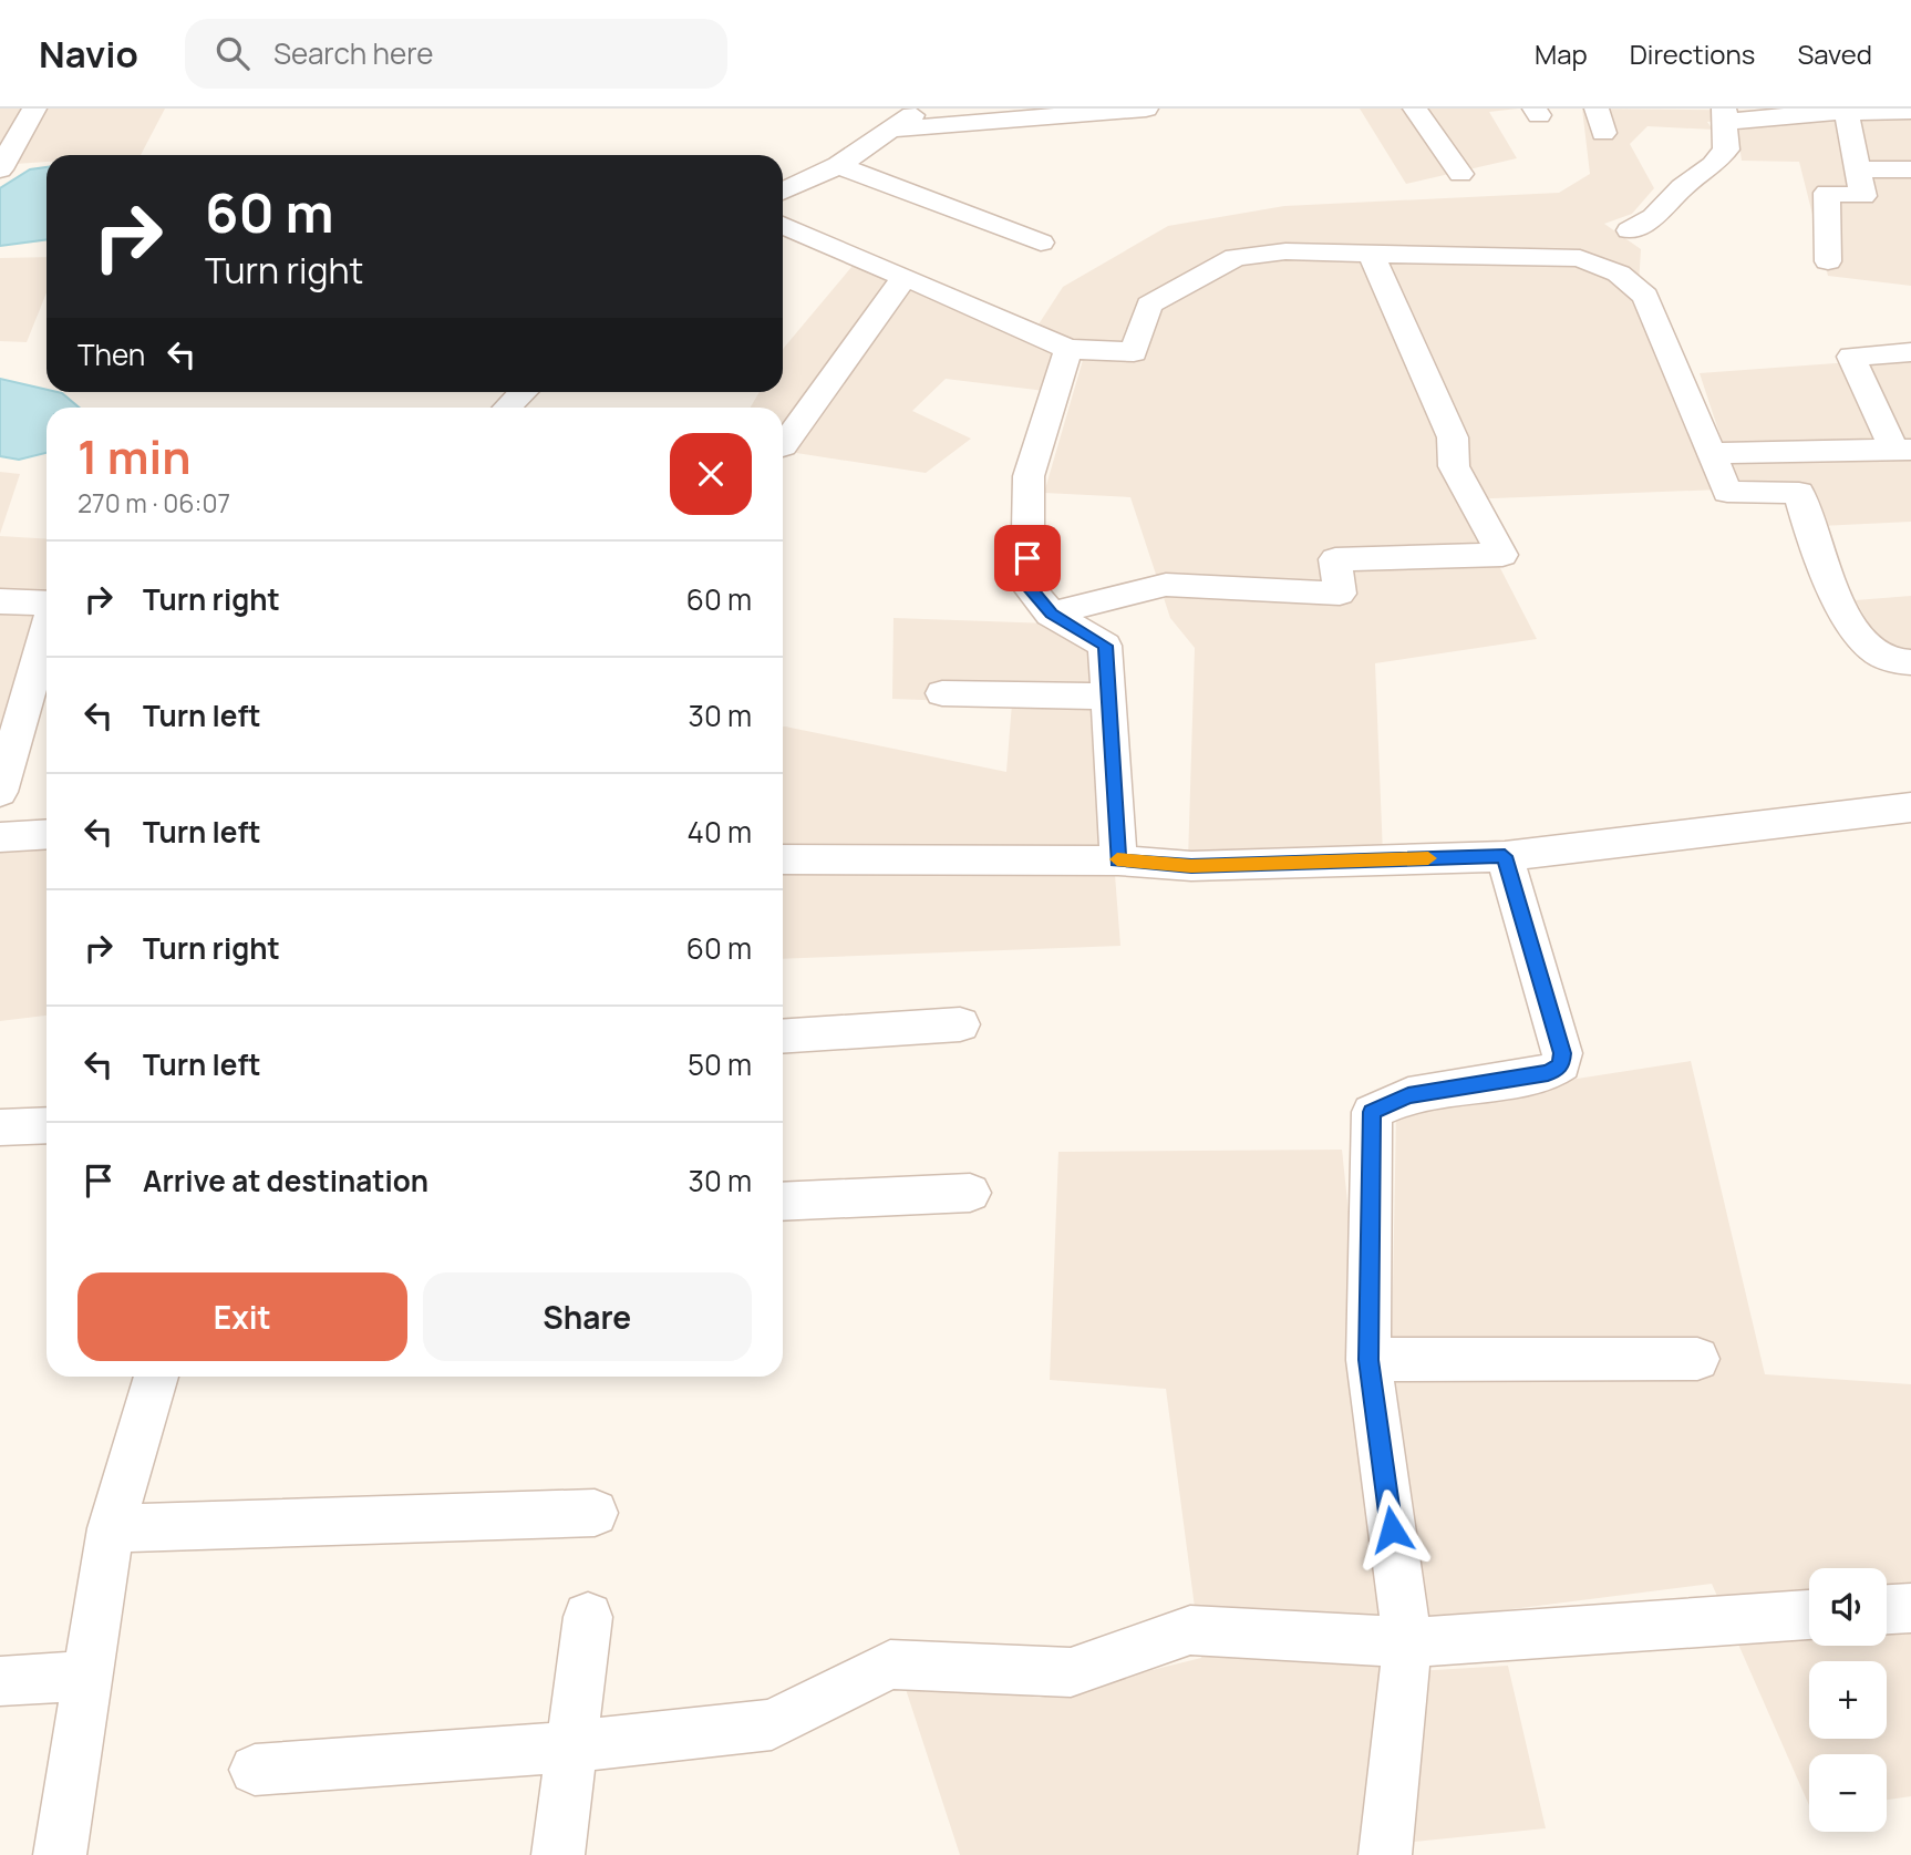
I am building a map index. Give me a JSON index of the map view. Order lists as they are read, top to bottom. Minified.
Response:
{"page":{"header":"Navio","search":"Search here","nav":["Map","Directions","Saved"],"turn":["60 m","Turn right"],"then":"Then","heading":["1 min","270 m · 06:07"],"list":[{"name":"Turn right","value":"60 m"},{"name":"Turn left","value":"30 m"},{"name":"Turn left","value":"40 m"},{"name":"Turn right","value":"60 m"},{"name":"Turn left","value":"50 m"},{"name":"Arrive at destination","value":"30 m"}],"buttons":["Exit","Share"],"map_buttons":["+","−"]}}
